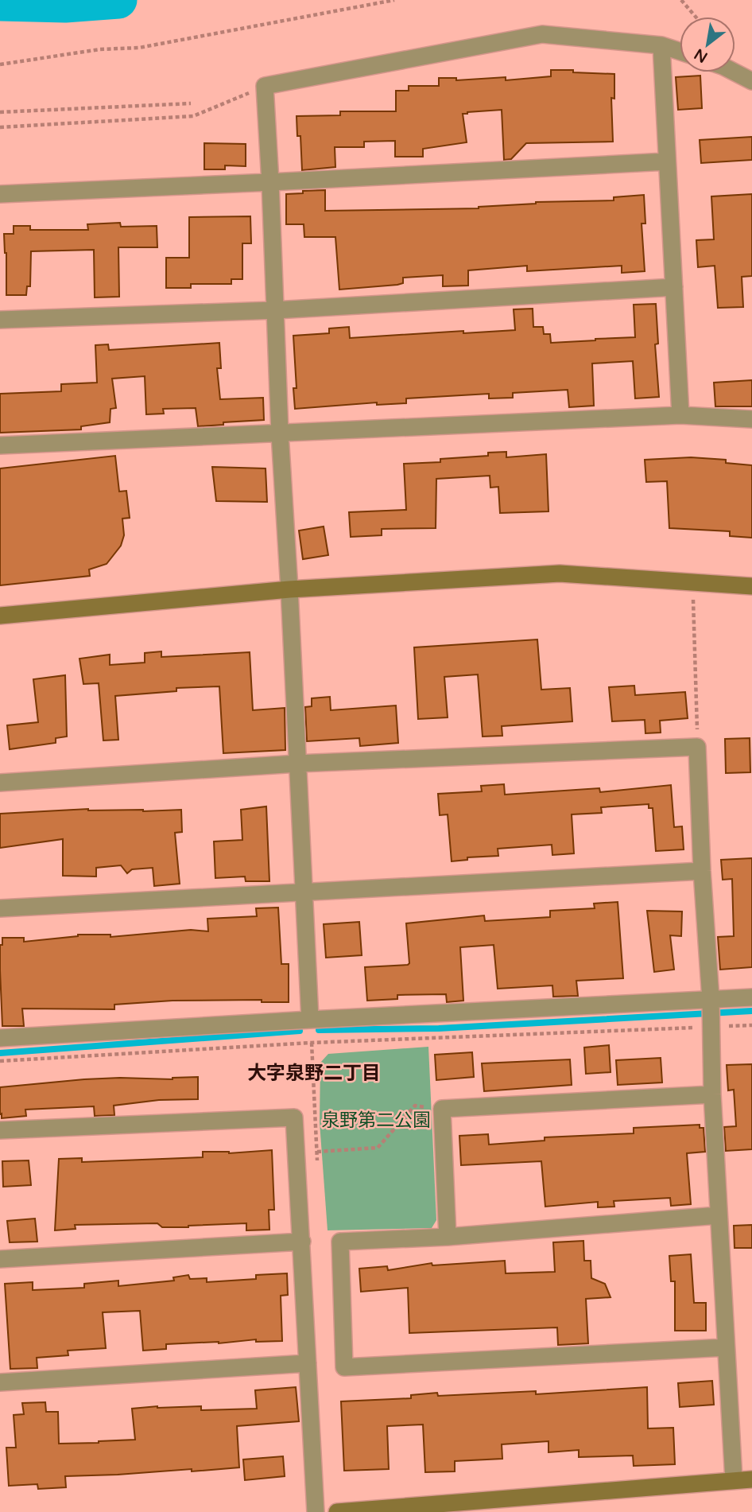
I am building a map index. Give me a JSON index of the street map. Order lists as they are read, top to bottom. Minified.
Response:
{"districts":["大字泉野二丁目"],"parks":["泉野第二公園"],"north":"bottom left"}
